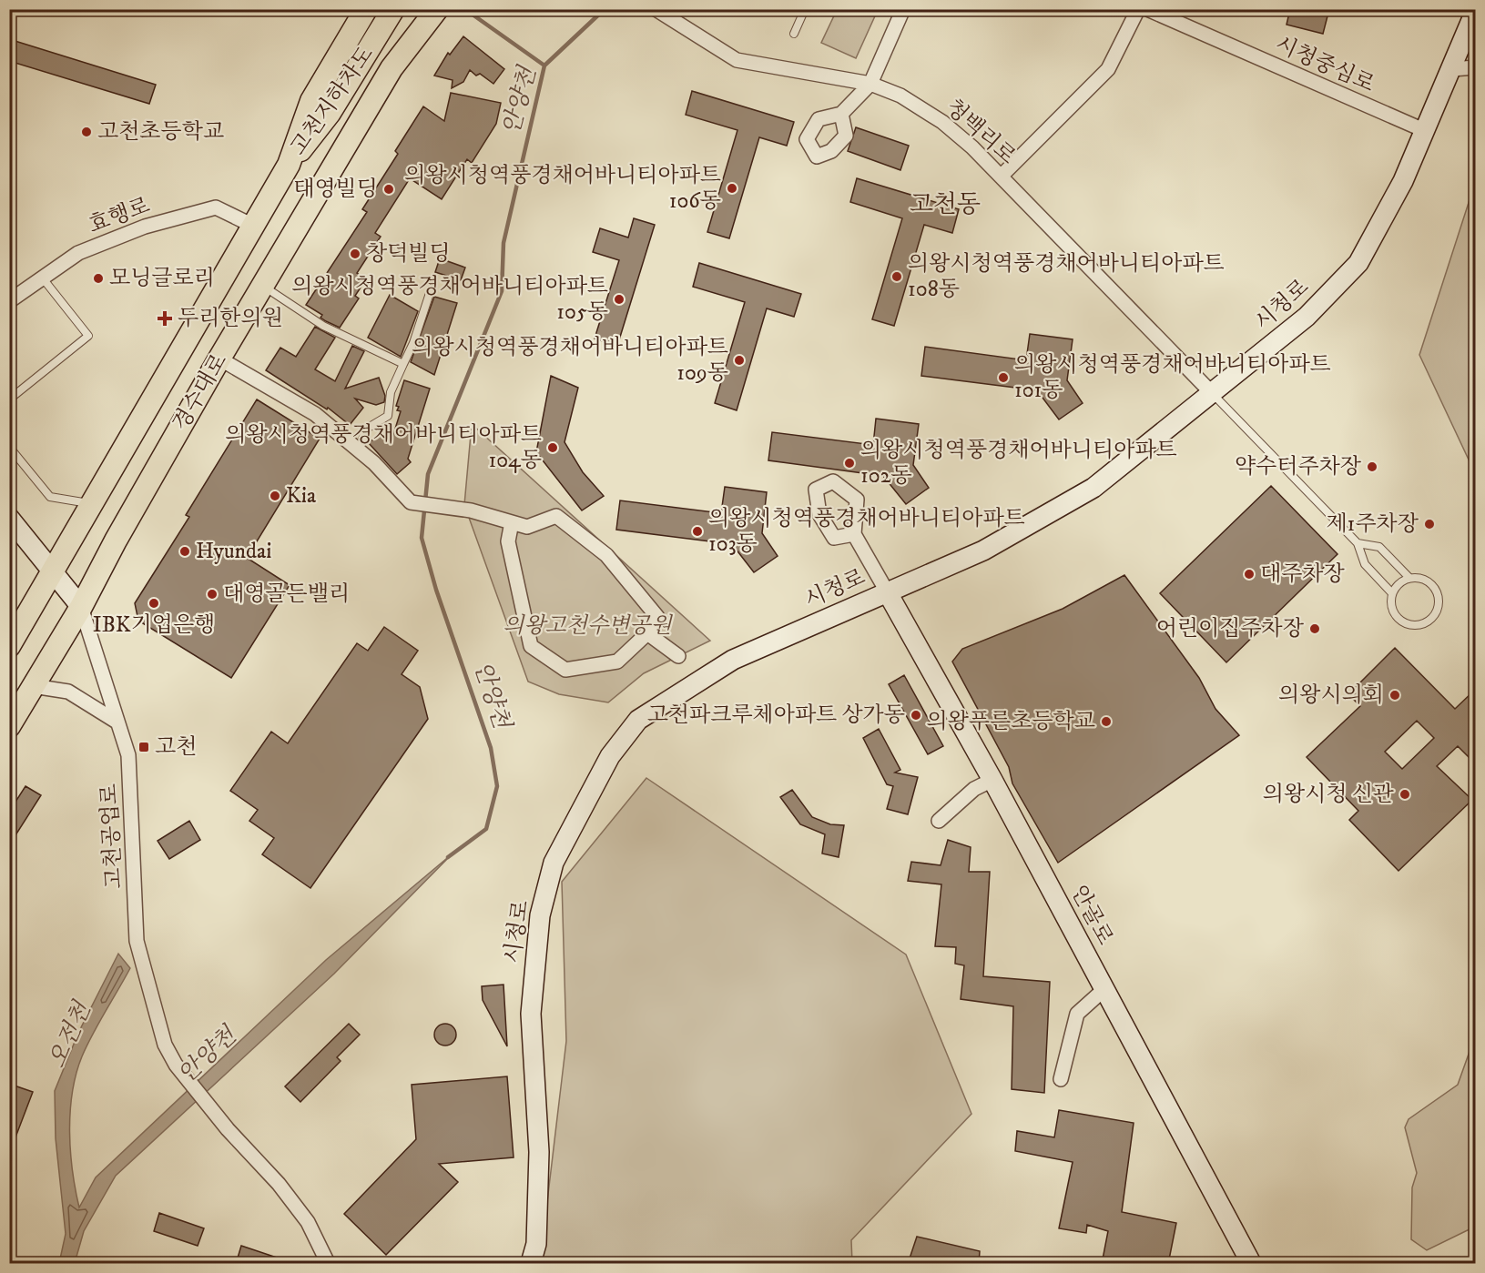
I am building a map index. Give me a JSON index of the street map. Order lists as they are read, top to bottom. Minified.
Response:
{"streets":{"main road":["고천지하차도","경수대로"],"street":["시청중심로","청백리로","효행로","시청로","고천공업로","안골로"]},"crossings":[["시청중심로","시청로"],["고천지하차도","경수대로"],["청백리로","시청로"],["효행로","경수대로"],["시청로","안골로"],["경수대로","고천공업로"]],"districts":["고천동"],"water":["안양천","오전천"],"parks":["의왕고천수변공원"],"places":{"other":["고천초등학교","의왕시청역풍경채어바니티아파트 106동","태영빌딩","창덕빌딩","의왕시청역풍경채어바니티아파트 108동","모닝글로리","의왕시청역풍경채어바니티아파트 105동","의왕시청역풍경채어바니티아파트 109동","의왕시청역풍경채어바니티아파트 101동","의왕시청역풍경채어바니티아파트 104동","의왕시청역풍경채어바니티아파트 102동","약수터주차장","Kia","제1주차장","의왕시청역풍경채어바니티아파트 103동","Hyundai","대주차장","대영골든밸리","IBK기업은행","어린이집주차장","의왕시의회","고천파크루체아파트 상가동","의왕푸른초등학교","의왕시청 신관"],"health":["두리한의원"],"transit":["고천"]}}
